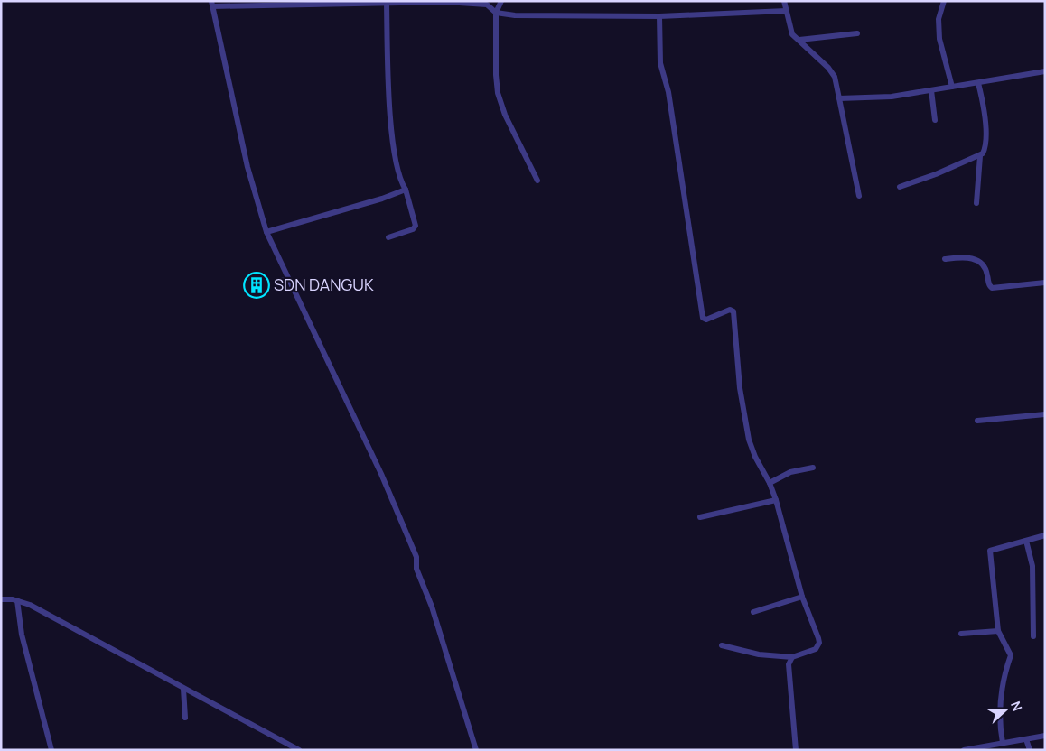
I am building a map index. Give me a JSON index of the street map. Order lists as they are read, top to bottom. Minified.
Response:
{"places":{"building":["SDN DANGUK"]},"north":"right"}
